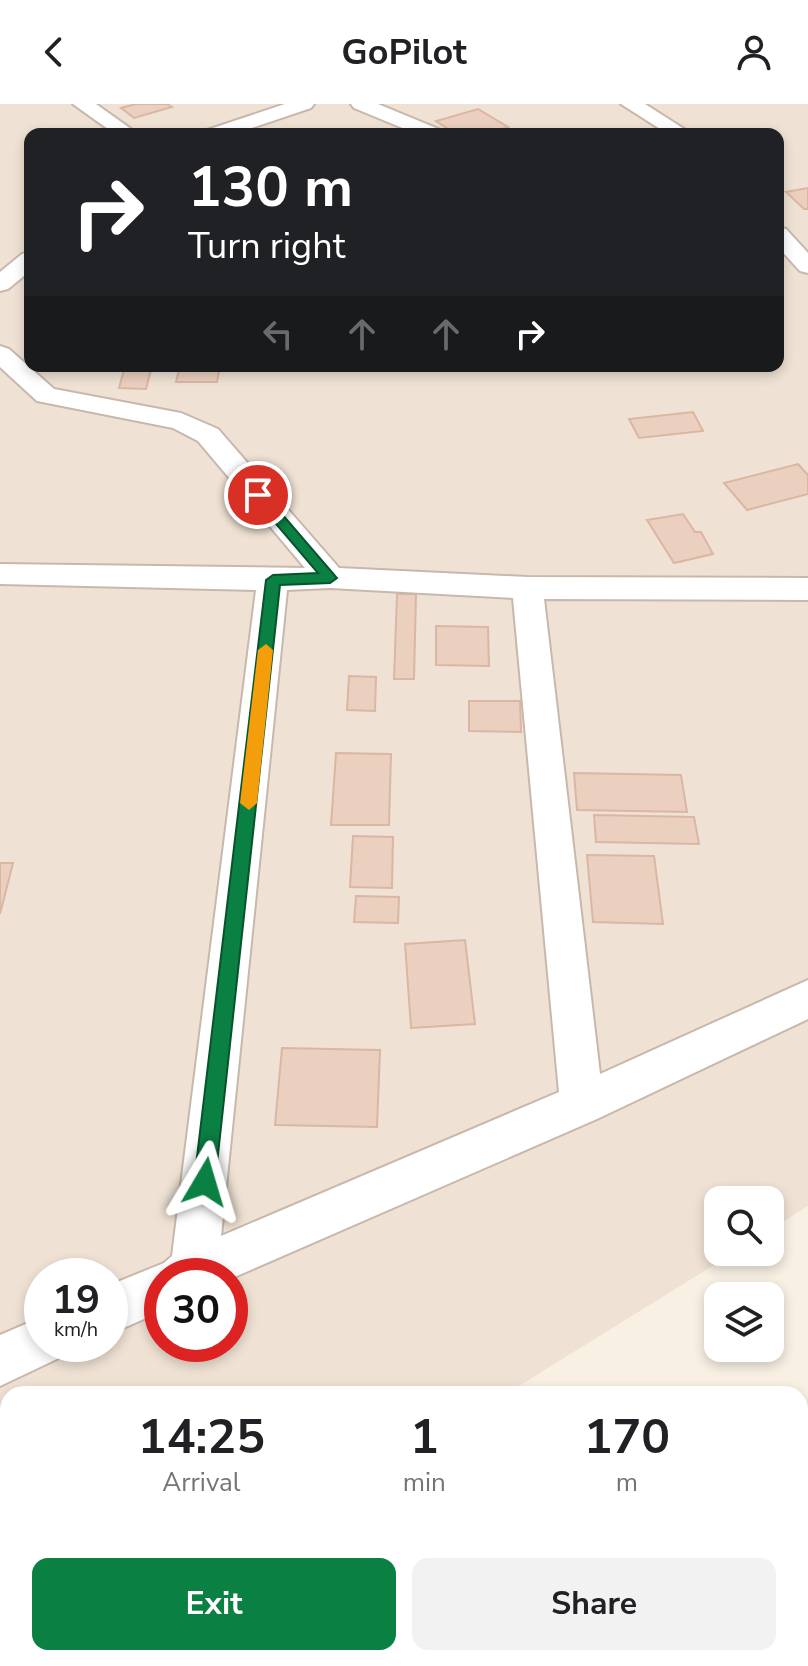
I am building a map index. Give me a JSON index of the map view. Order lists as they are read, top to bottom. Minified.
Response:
{"page":{"header":"GoPilot","turn":["130 m","Turn right"],"speed":"19 km/h","limit":"30","eta":["14:25","Arrival","1","min","170","m"],"buttons":["Exit","Share"]}}
